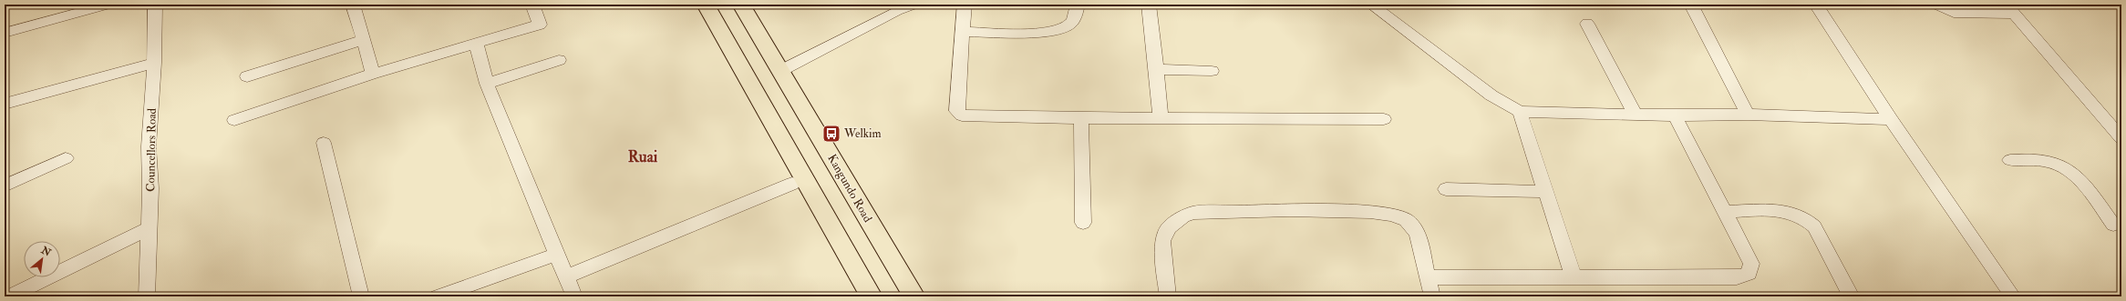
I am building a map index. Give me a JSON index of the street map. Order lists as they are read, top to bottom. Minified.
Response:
{"streets":{"highway":["Kangundo Road"],"street":["Councellors Road"]},"districts":["Ruai"],"places":{"bus stop":["Welkim"]},"north":"top right"}
